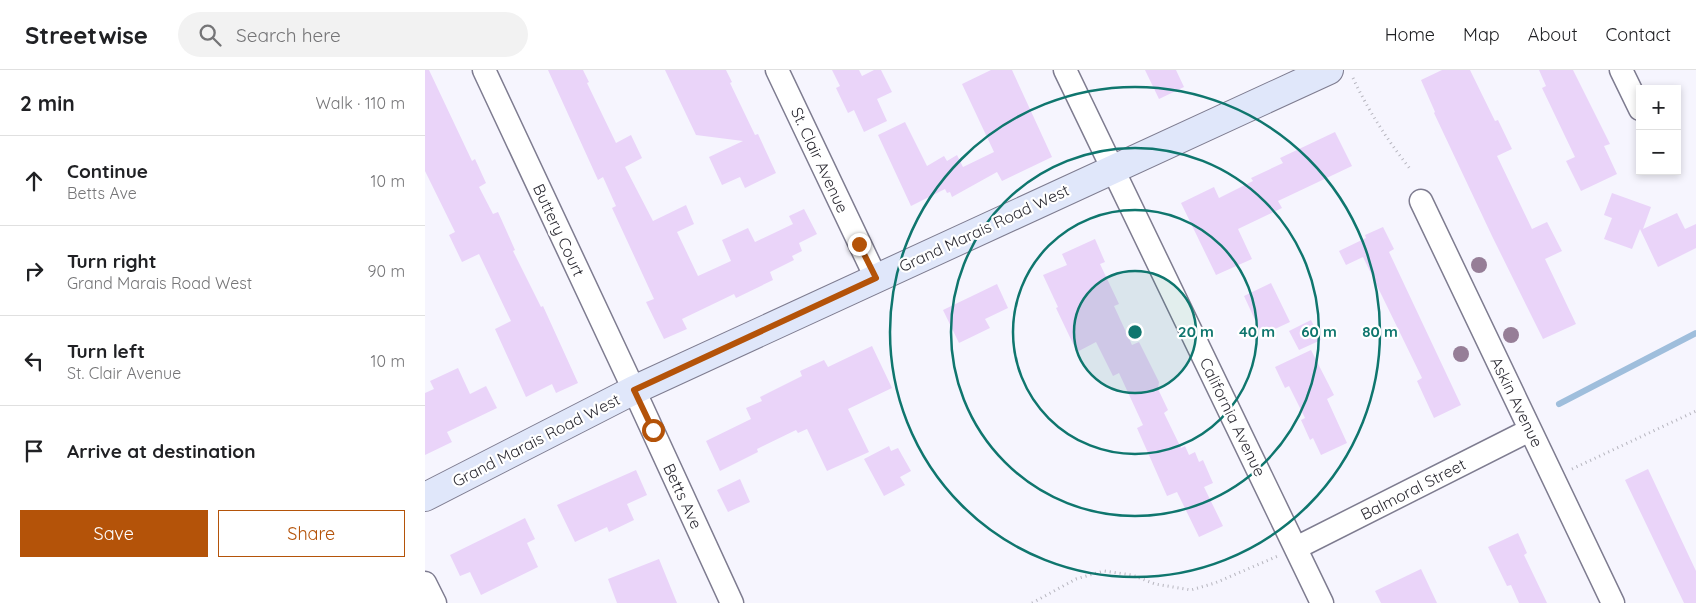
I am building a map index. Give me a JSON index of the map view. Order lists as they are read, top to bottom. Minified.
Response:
{"streets":{"street":["St. Clair Avenue","Grand Marais Road West","Buttery Court","Askin Avenue","California Avenue","Balmoral Street","Betts Ave"]},"crossings":[["St. Clair Avenue","Grand Marais Road West"],["Grand Marais Road West","Buttery Court"],["Grand Marais Road West","California Avenue"],["Grand Marais Road West","Betts Ave"],["Buttery Court","Betts Ave"],["Askin Avenue","Balmoral Street"],["California Avenue","Balmoral Street"]],"page":{"header":"Streetwise","search":"Search here","nav":["Home","Map","About","Contact"],"heading":["2 min","Walk · 110 m"],"map_buttons":["+","−"],"list":[["Continue","Betts Ave","10 m"],["Turn right","Grand Marais Road West","90 m"],["Turn left","St. Clair Avenue","10 m"],"Arrive at destination"],"buttons":["Save","Share"]},"rings":["20 m","40 m","60 m","80 m"]}
